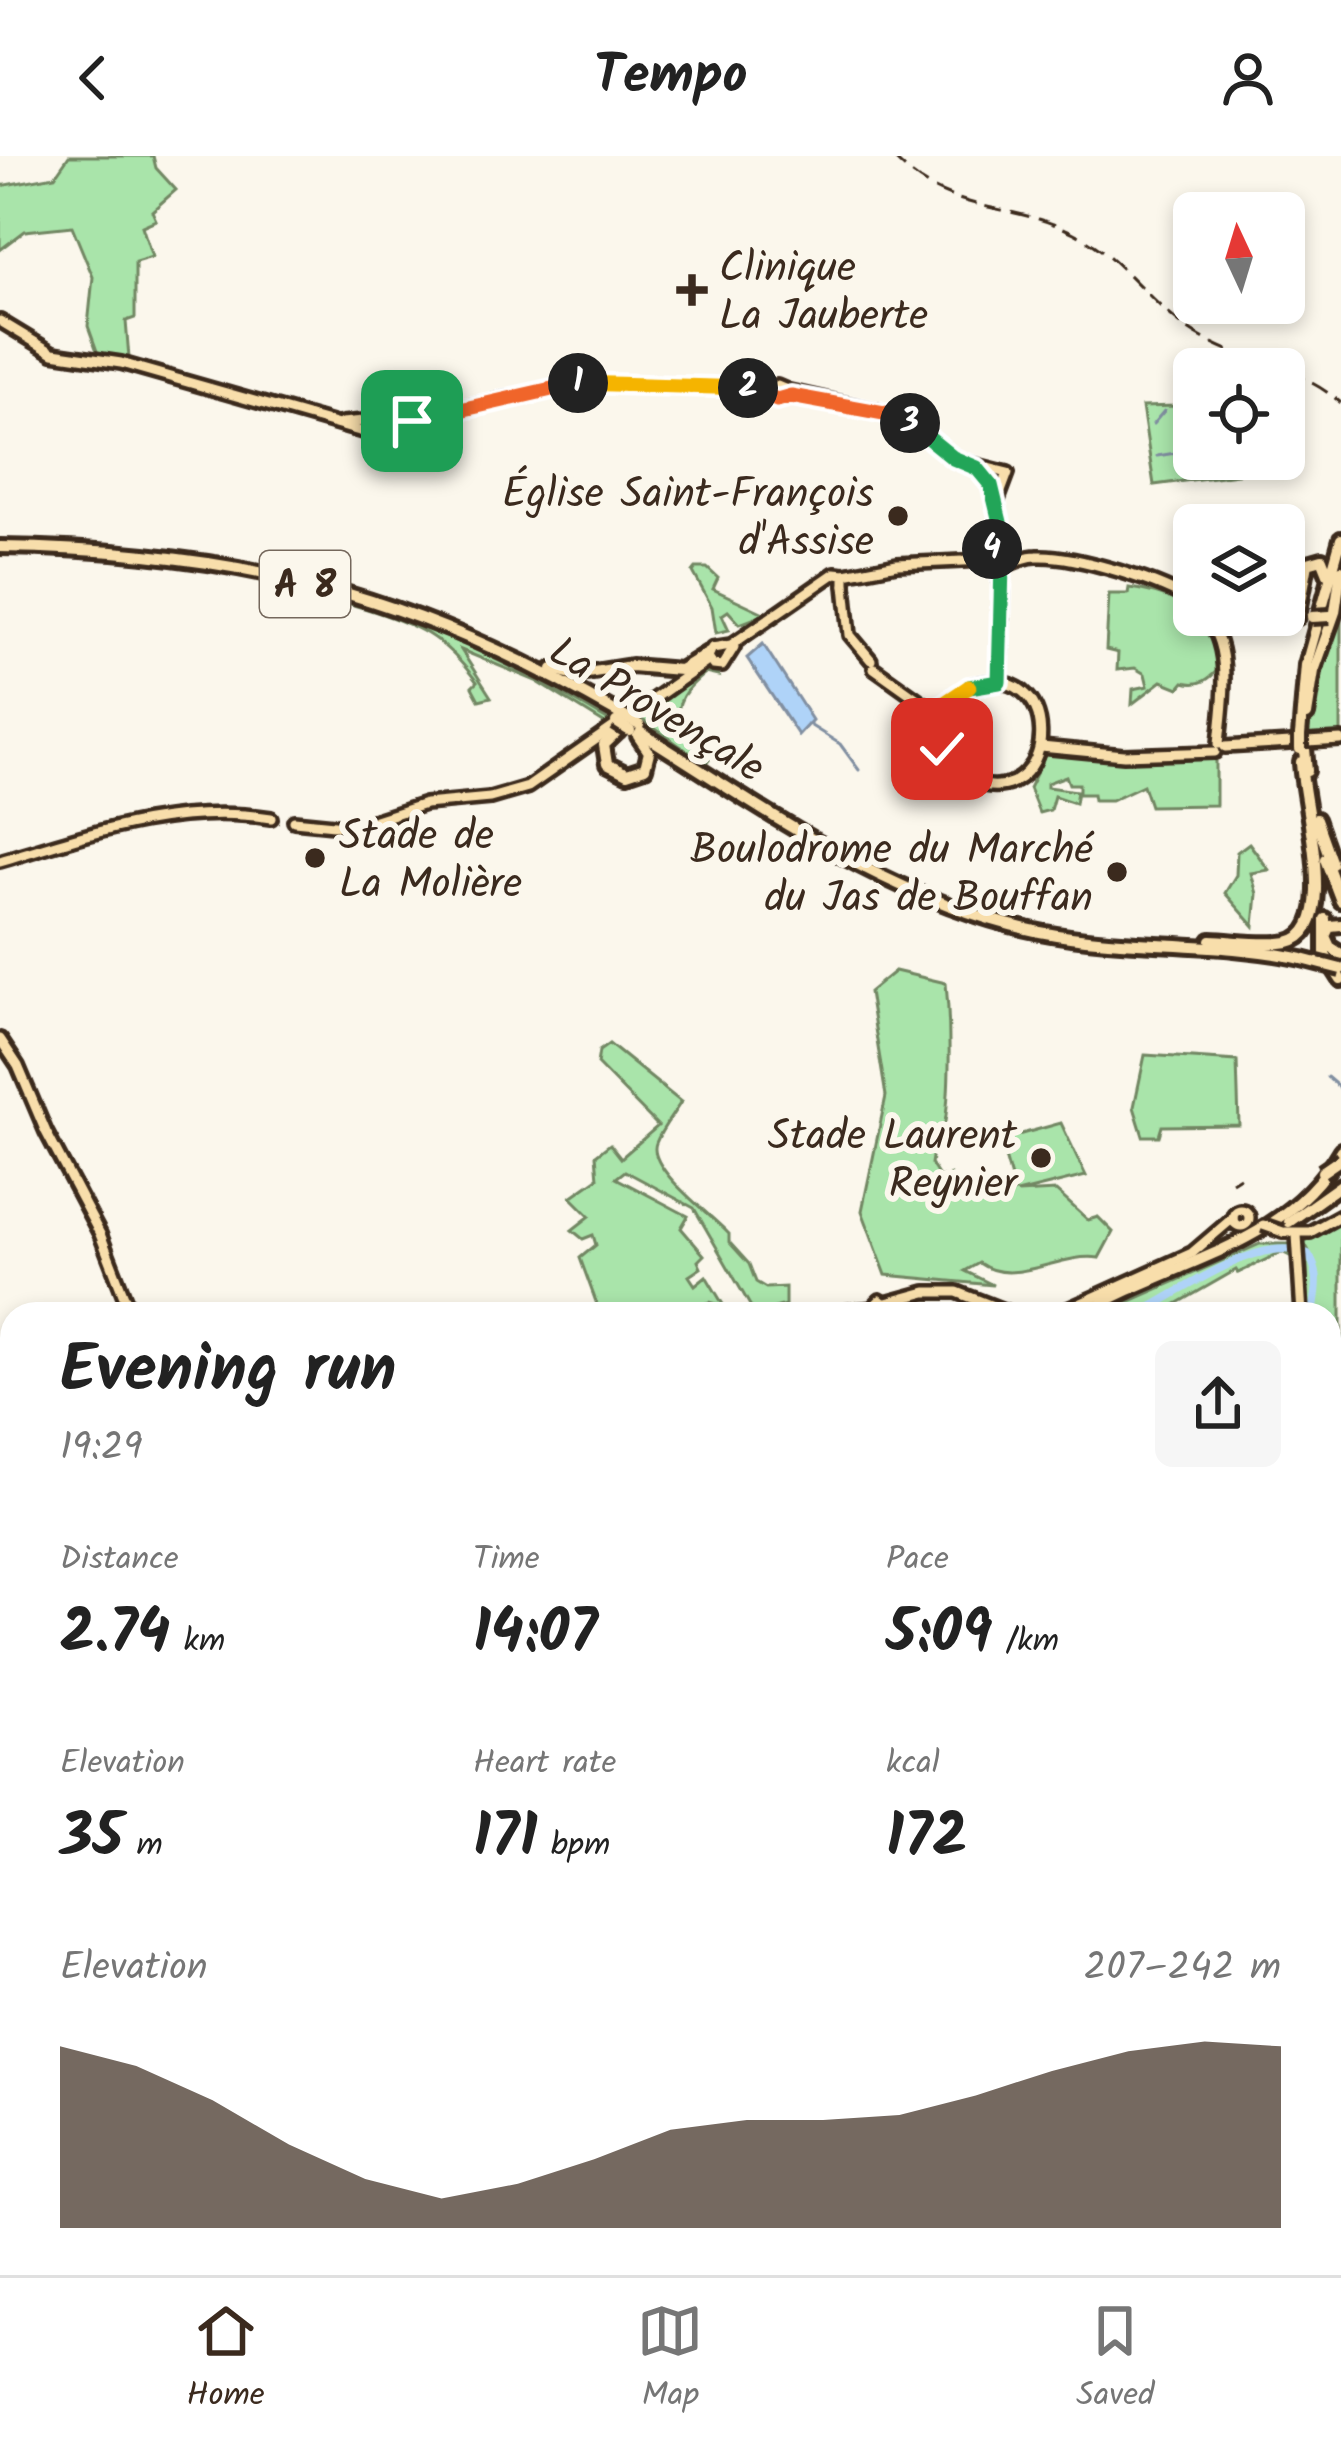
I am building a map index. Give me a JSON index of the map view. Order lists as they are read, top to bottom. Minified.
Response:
{"streets":{"highway":["A 8","La Provençale"]},"places":{"health":["Clinique La Jauberte"],"other":["Église Saint-François d'Assise","Stade de La Molière","Boulodrome du Marché du Jas de Bouffan","Stade Laurent Reynier"]},"north":"top","page":{"header":"Tempo","pins":["1","2","3","4"],"heading":["Evening run","19:29"],"stats":[["Distance","2.74 km"],["Time","14:07"],["Pace","5:09 /km"],["Elevation","35 m"],["Heart rate","171 bpm"],["kcal","172"]],"chart":["Elevation","207–242 m"],"tabs":["Home","Map","Saved"]}}
